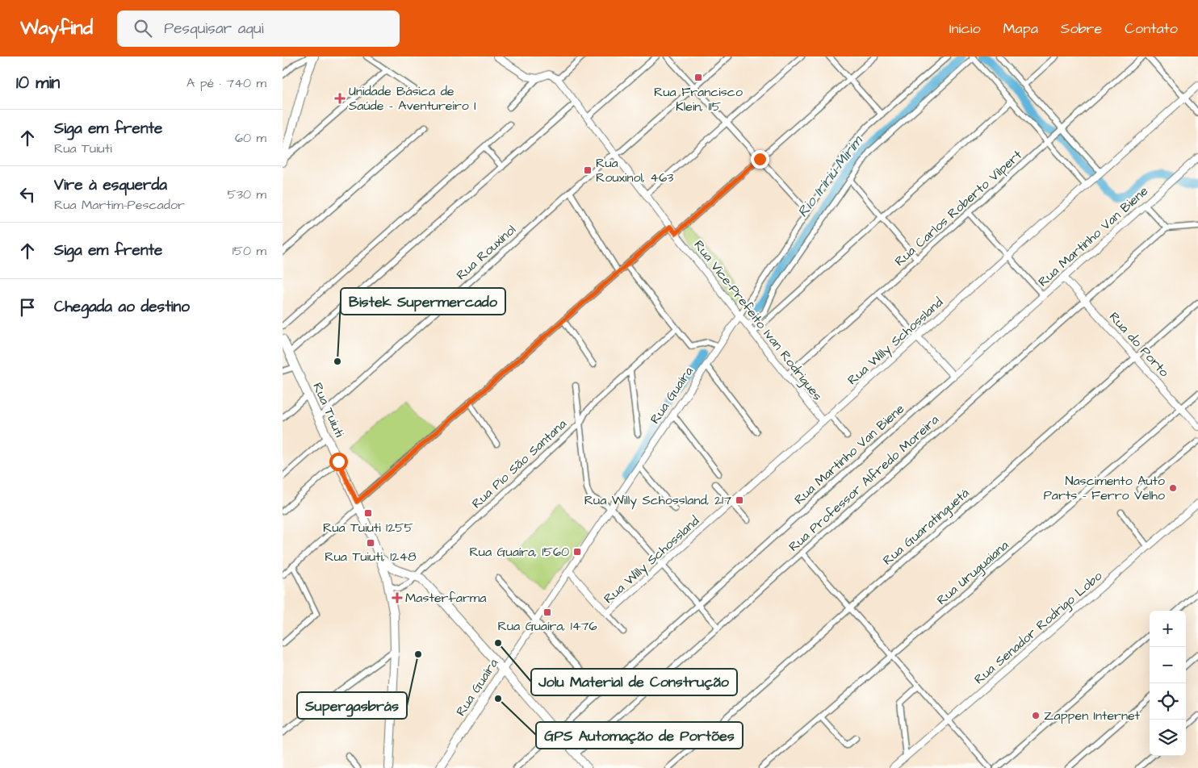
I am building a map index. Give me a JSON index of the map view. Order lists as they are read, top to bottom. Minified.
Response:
{"streets":{"main road":["Rua Guaíra","Rua Tuiuti"],"street":["Rua Carlos Roberto Vilpert","Rua Martinho Van Biene","Rua Rouxinol","Rua Vice-Prefeito Ivan Rodrigues","Rua Willy Schossland","Rua do Porto","Rua Pio São Santana","Rua Professor Alfredo Moreira","Rua Guaratinguetá","Rua Uruguaiana","Rua Senador Rodrigo Lobo"]},"crossings":[["Rua Carlos Roberto Vilpert","Rua Vice-Prefeito Ivan Rodrigues"],["Rua Martinho Van Biene","Rua do Porto"],["Rua Rouxinol","Rua Vice-Prefeito Ivan Rodrigues"],["Rua Rouxinol","Rua Tuiuti"],["Rua Vice-Prefeito Ivan Rodrigues","Rua Willy Schossland"],["Rua Vice-Prefeito Ivan Rodrigues","Rua Guaíra"],["Rua do Porto","Rua Professor Alfredo Moreira"],["Rua do Porto","Rua Guaratinguetá"],["Rua do Porto","Rua Uruguaiana"],["Rua Tuiuti","Rua Pio São Santana"]],"water":["Rio Iririú-Mirim"],"places":{"transit":["Rua Francisco Klein, 115","Rua Rouxinol, 463","Rua Willy Schossland, 217","Rua Tuiuti 1255","Rua Tuiuti, 1248","Rua Guaíra, 1560","Rua Guaíra, 1476"],"health":["Unidade Básica de Saúde - Aventureiro I","Masterfarma"],"other":["Bistek Supermercado","Nascimento Auto Parts - Ferro Velho","Jolu Material de Construção","Supergasbrás","GPS Automação de Portões","Zappen Internet"]},"page":{"header":"Wayfind","search":"Pesquisar aqui","nav":["Início","Mapa","Sobre","Contato"],"heading":["10 min","A pé · 740 m"],"list":[["Siga em frente","Rua Tuiuti","60 m"],["Vire à esquerda","Rua Martim-Pescador","530 m"],["Siga em frente","150 m"],"Chegada ao destino"],"map_buttons":["+","−"]}}
